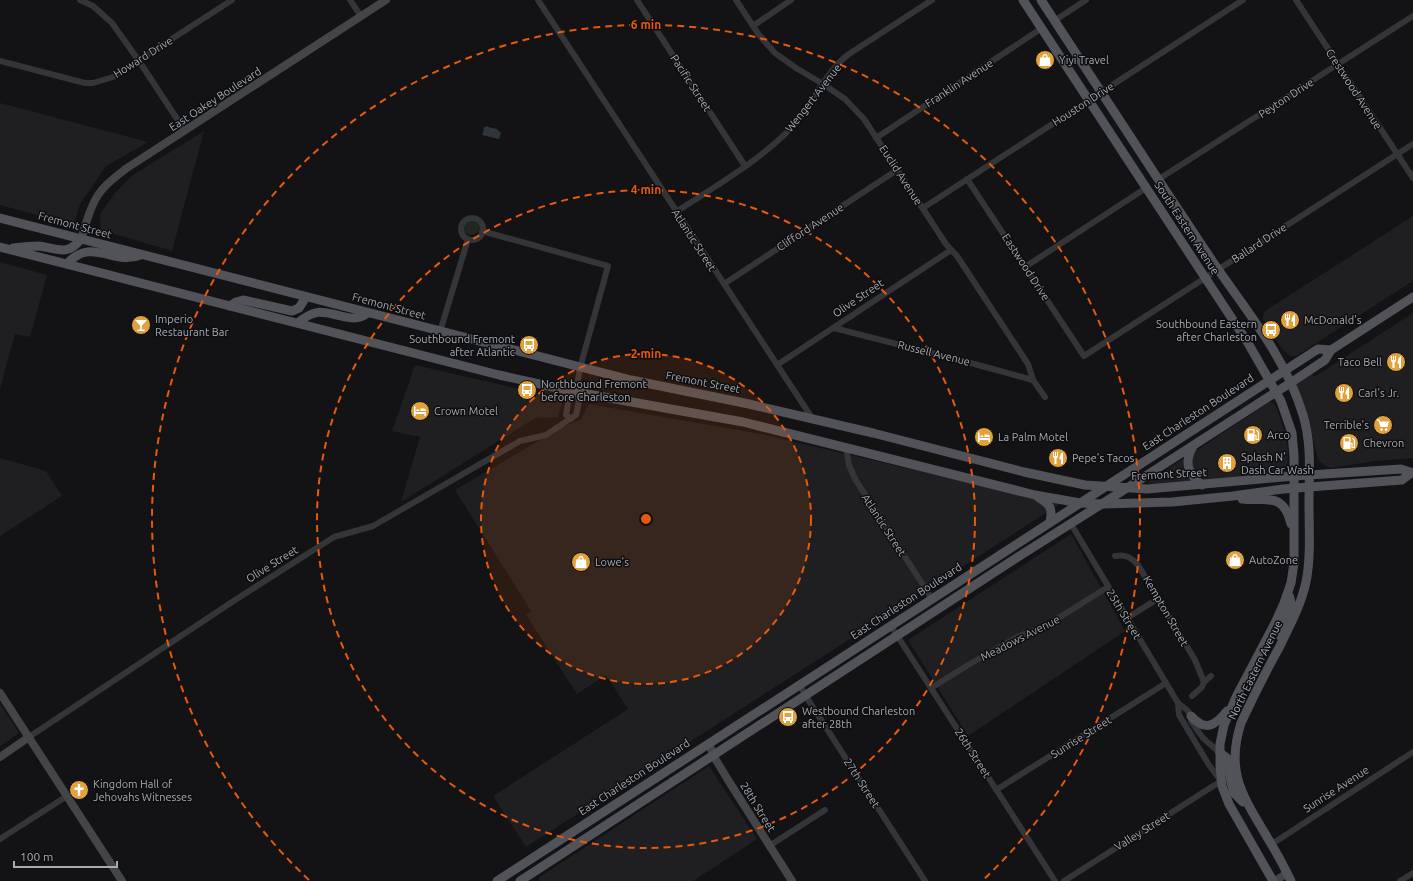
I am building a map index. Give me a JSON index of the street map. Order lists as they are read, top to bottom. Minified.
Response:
{"streets":{"main road":["Fremont Street","South Eastern Avenue","East Charleston Boulevard","North Eastern Avenue"],"street":["Howard Drive","Pacific Street","Franklin Avenue","Crestwood Avenue","Wengert Avenue","Peyton Drive","East Oakey Boulevard","Houston Drive","Euclid Avenue","Clifford Avenue","Atlantic Street","Ballard Drive","Eastwood Drive","Olive Street","Russell Avenue","Kempton Street","25th Street","Meadows Avenue","Sunrise Street","26th Street","27th Street","Sunrise Avenue","28th Street","Valley Street"]},"crossings":[["Pacific Street","Wengert Avenue"],["Franklin Avenue","Euclid Avenue"],["Franklin Avenue","South Eastern Avenue"],["Crestwood Avenue","Peyton Drive"],["Crestwood Avenue","Ballard Drive"],["Wengert Avenue","Euclid Avenue"],["Wengert Avenue","Atlantic Street"],["Peyton Drive","South Eastern Avenue"],["East Oakey Boulevard","Fremont Street"],["Houston Drive","Euclid Avenue"],["Houston Drive","South Eastern Avenue"],["Houston Drive","Eastwood Drive"],["Euclid Avenue","Clifford Avenue"],["Euclid Avenue","Olive Street"],["Euclid Avenue","Russell Avenue"],["Fremont Street","South Eastern Avenue"],["Fremont Street","Atlantic Street"],["Fremont Street","East Charleston Boulevard"],["Fremont Street","North Eastern Avenue"],["Clifford Avenue","Atlantic Street"],["South Eastern Avenue","Ballard Drive"],["South Eastern Avenue","East Charleston Boulevard"],["South Eastern Avenue","North Eastern Avenue"],["Atlantic Street","Olive Street"],["Atlantic Street","East Charleston Boulevard"],["Ballard Drive","Eastwood Drive"],["Olive Street","Russell Avenue"],["East Charleston Boulevard","25th Street"],["East Charleston Boulevard","26th Street"],["East Charleston Boulevard","27th Street"],["East Charleston Boulevard","28th Street"],["25th Street","Meadows Avenue"],["25th Street","North Eastern Avenue"],["25th Street","Sunrise Street"],["25th Street","Valley Street"],["Meadows Avenue","26th Street"],["North Eastern Avenue","Sunrise Avenue"],["North Eastern Avenue","Valley Street"],["Sunrise Street","26th Street"]],"places":{"shop":["Yiyi Travel","AutoZone","Lowe's"],"restaurant":["McDonald's","Taco Bell","Carl's Jr.","Pepe's Tacos"],"bar":["Imperio Restaurant Bar"],"bus stop":["Southbound Eastern after Charleston","Southbound Fremont after Atlantic","Northbound Fremont before Charleston","Westbound Charleston after 28th"],"hotel":["Crown Motel","La Palm Motel"],"supermarket":["Terrible's"],"fuel station":["Arco","Chevron"],"building":["Splash N' Dash Car Wash"],"church":["Kingdom Hall of Jehovahs Witnesses"]},"scale_bar":"100 m","rings":["6 min","4 min","2 min"]}
